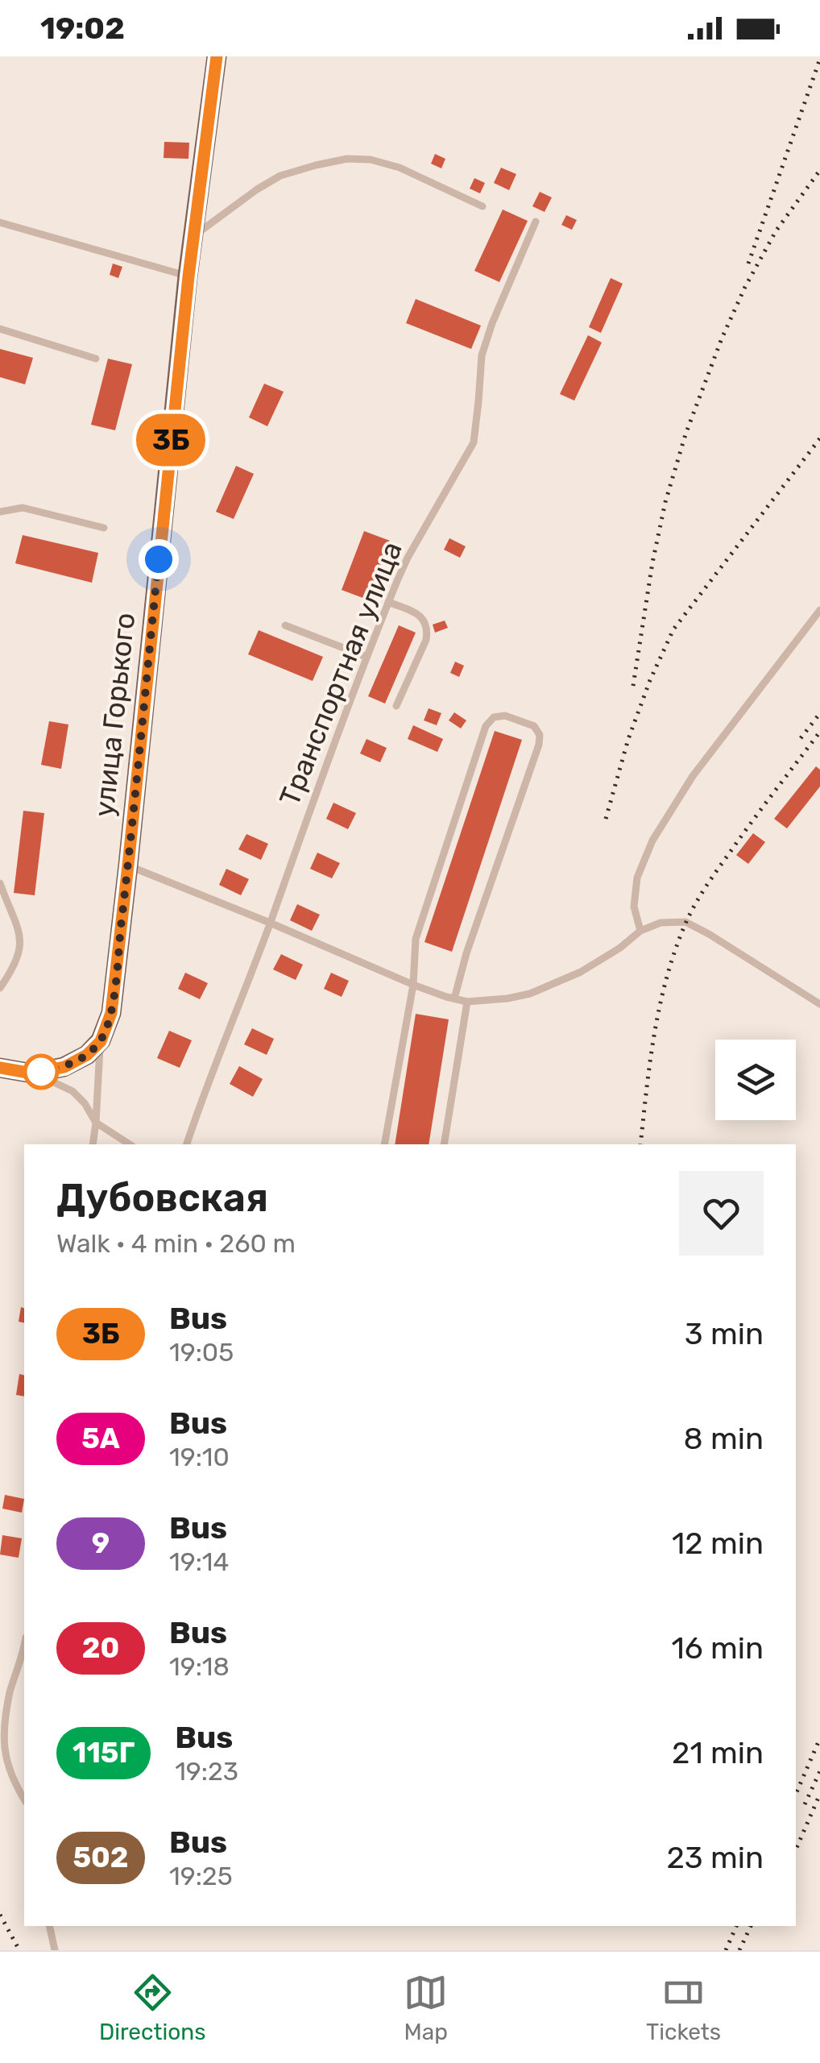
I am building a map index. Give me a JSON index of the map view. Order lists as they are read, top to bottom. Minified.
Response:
{"streets":{"main road":["улица Горького"],"lane":["Транспортная улица"]},"lines":["bus line 3Б"],"page":{"status":"19:02","on_map":"3Б","heading":["Дубовская","Walk · 4 min · 260 m"],"list":[{"mark":"3Б","name":"Bus","note":"19:05","value":"3 min"},{"mark":"5А","name":"Bus","note":"19:10","value":"8 min"},{"mark":"9","name":"Bus","note":"19:14","value":"12 min"},{"mark":"20","name":"Bus","note":"19:18","value":"16 min"},{"mark":"115Г","name":"Bus","note":"19:23","value":"21 min"},{"mark":"502","name":"Bus","note":"19:25","value":"23 min"}],"tabs":["Directions","Map","Tickets"]}}
